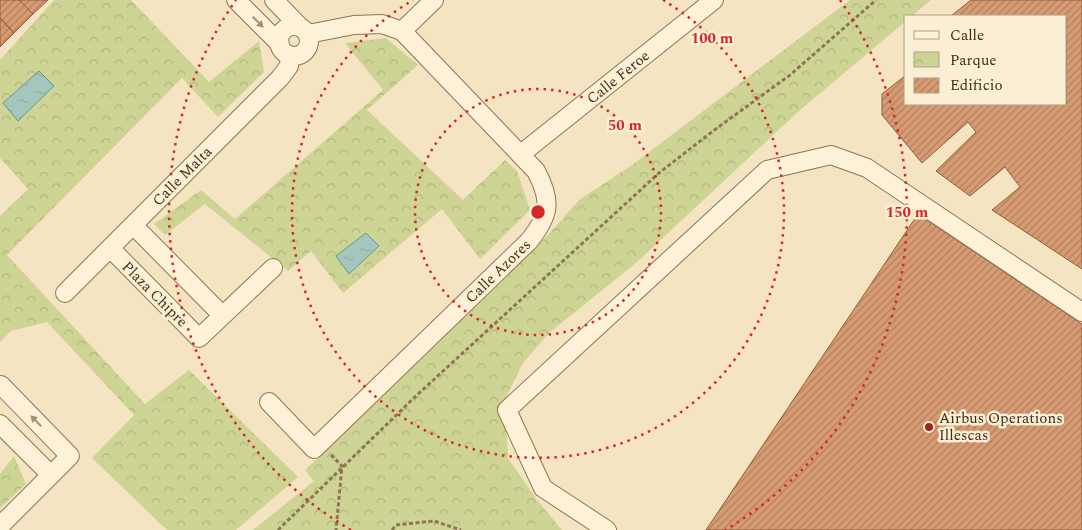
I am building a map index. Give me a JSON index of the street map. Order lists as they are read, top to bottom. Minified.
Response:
{"streets":{"street":["Calle Feroe","Calle Malta","Calle Azores","Plaza Chipre"]},"crossings":[["Calle Feroe","Calle Azores"],["Calle Malta","Calle Azores"],["Calle Malta","Plaza Chipre"]],"places":["Airbus Operations Illescas"],"legend":["Calle","Parque","Edificio"],"rings":["100 m","50 m","150 m"]}
